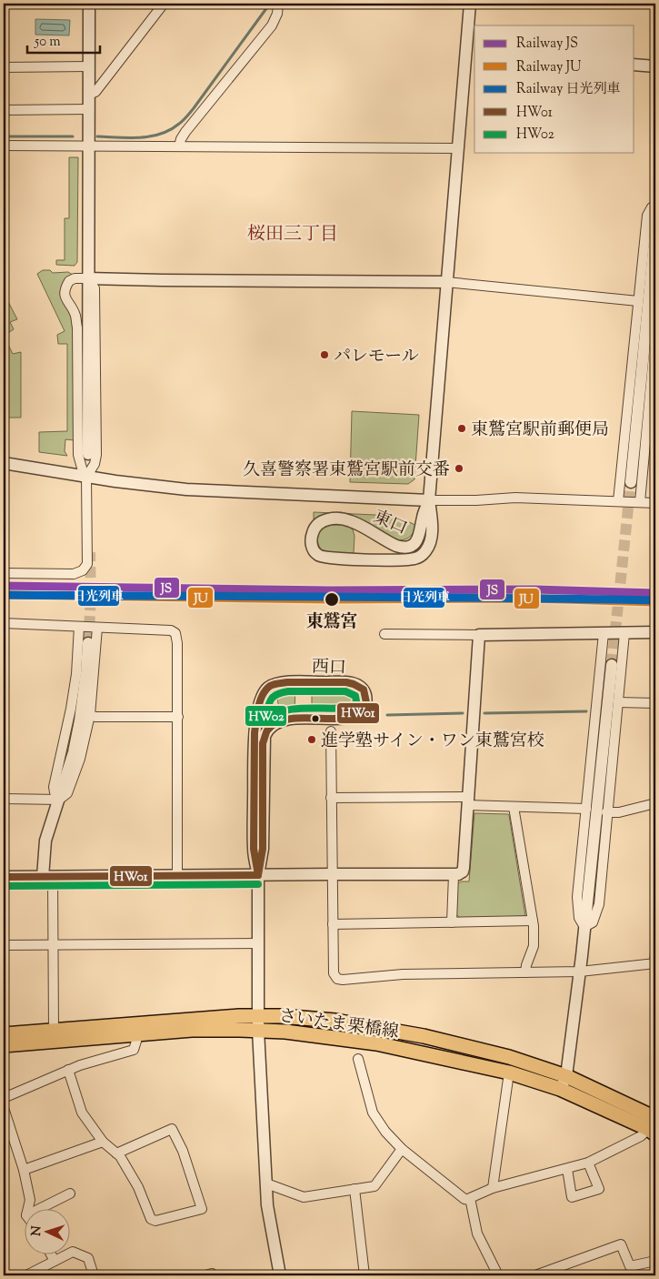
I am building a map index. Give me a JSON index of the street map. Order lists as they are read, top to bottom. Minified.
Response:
{"streets":{"main road":["さいたま栗橋線"],"street":["東口","西口"]},"districts":["桜田三丁目"],"places":["パレモール","東鷲宮駅前郵便局","久喜警察署東鷲宮駅前交番","東鷲宮","進学塾サイン・ワン東鷲宮校"],"lines":["rail line JS","rail line JU","rail line 日光列車","transit line HW01","transit line HW02"],"legend":["Railway JS","Railway JU","Railway 日光列車","HW01","HW02"],"scale_bar":"50 m","north":"left"}
